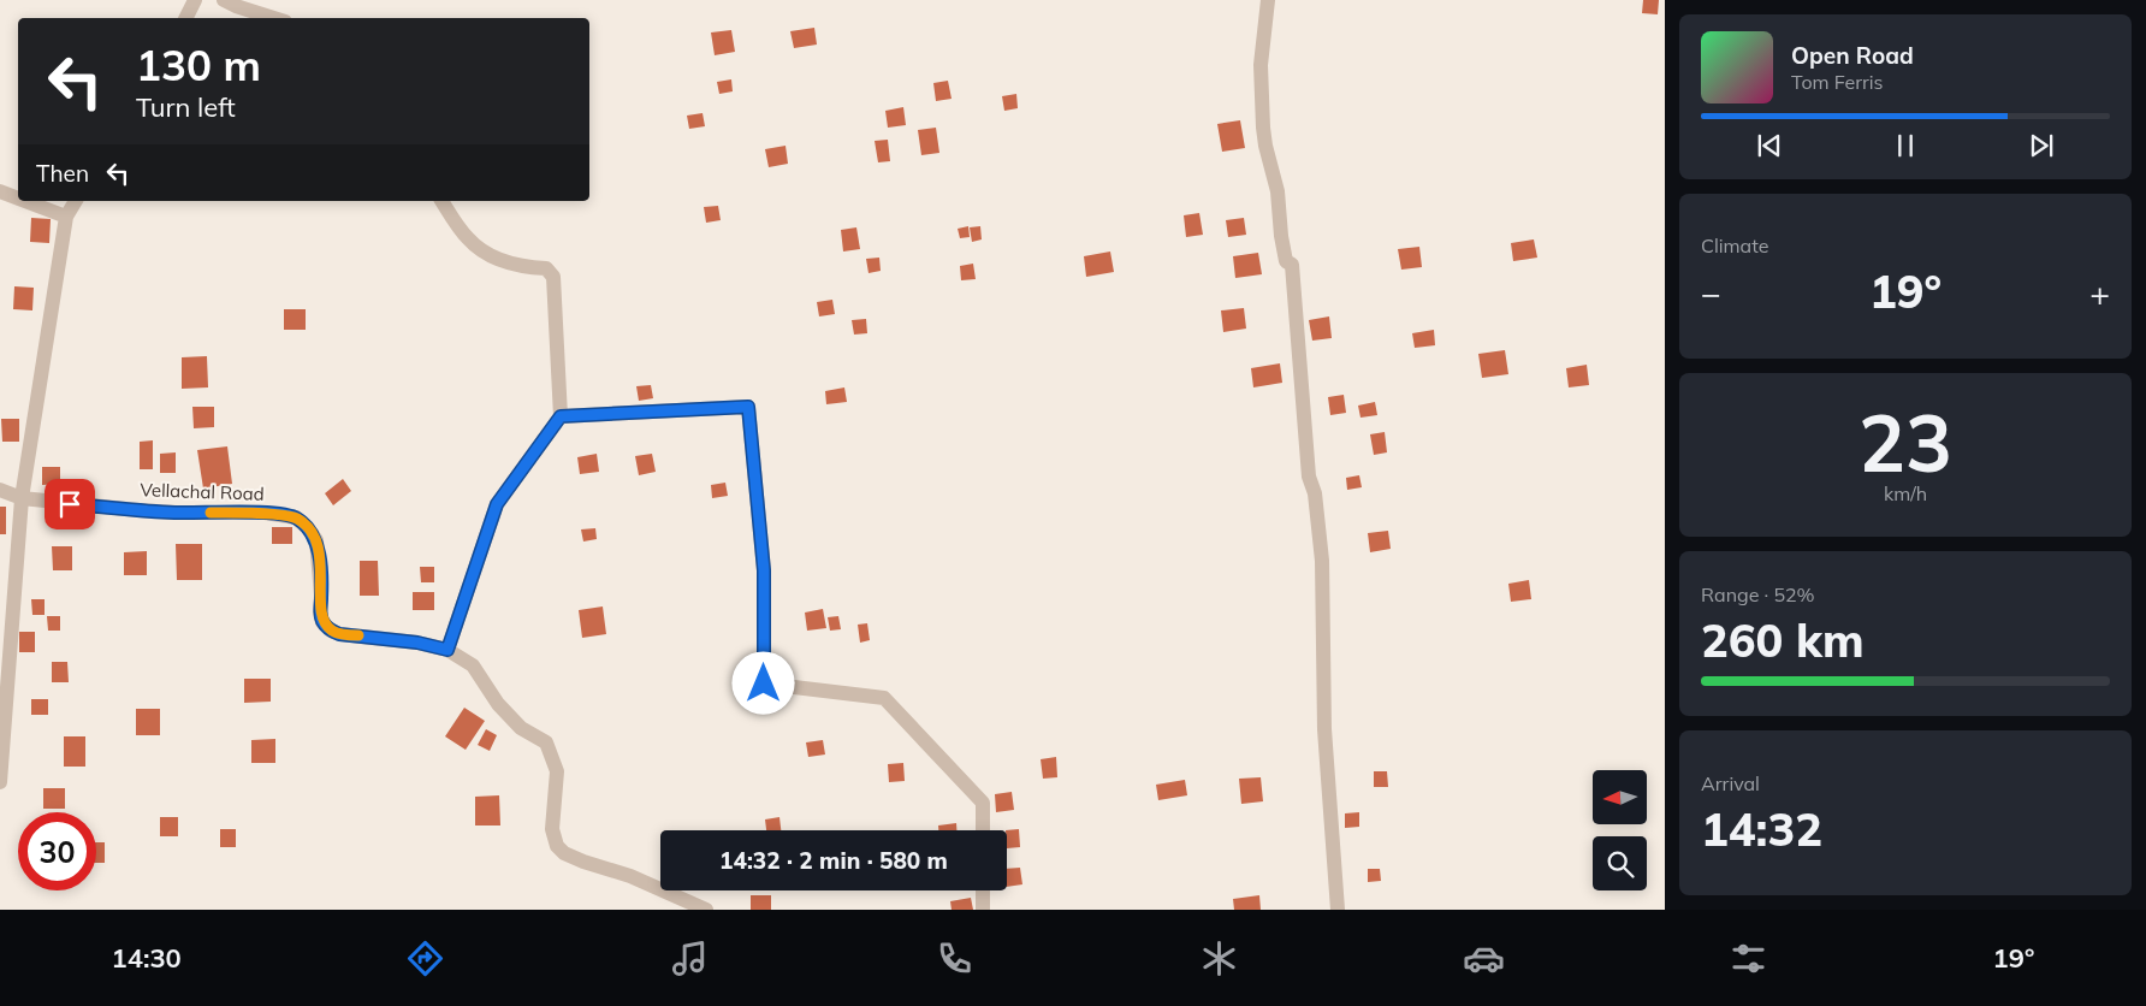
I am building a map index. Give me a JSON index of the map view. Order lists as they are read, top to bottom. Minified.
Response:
{"streets":{"street":["Vellachal Road"]},"north":"left","page":{"turn":["130 m","Turn left"],"song":["Open Road","Tom Ferris"],"then":"Then","tile":["Climate",["23","km/h"],["Range · 52%","260 km"],["Arrival","14:32"]],"heat":["−","19°","+"],"limit":"30","trip":"14:32 · 2 min · 580 m","tabs":["14:30","19°"]}}
